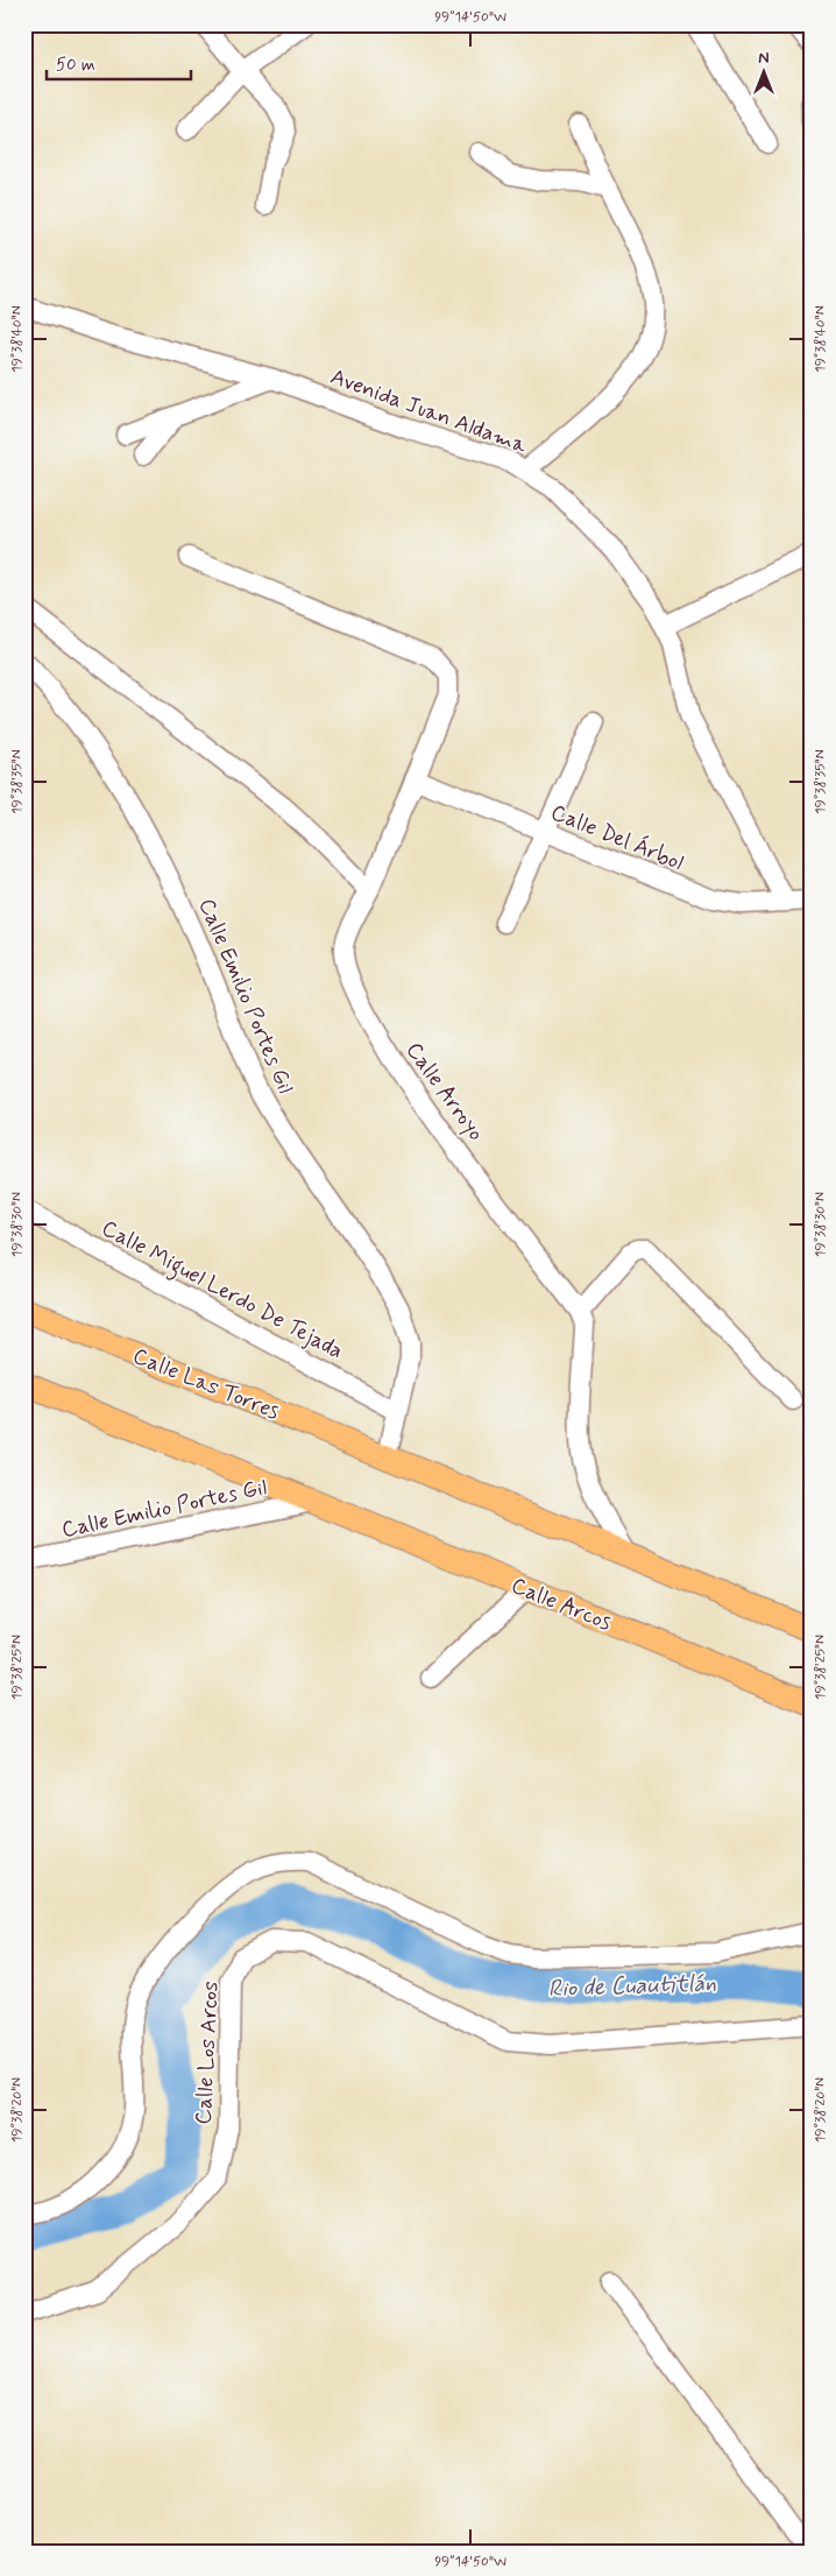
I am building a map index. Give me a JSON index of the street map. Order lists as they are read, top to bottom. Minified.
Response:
{"streets":{"main road":["Calle Las Torres","Calle Arcos"],"street":["Avenida Juan Aldama","Calle Del Árbol","Calle Emilio Portes Gil","Calle Arroyo","Calle Miguel Lerdo De Tejada","Calle Los Arcos"]},"crossings":[["Avenida Juan Aldama","Calle Del Árbol"],["Calle Del Árbol","Calle Arroyo"],["Calle Emilio Portes Gil","Calle Miguel Lerdo De Tejada"],["Calle Emilio Portes Gil","Calle Las Torres"],["Calle Emilio Portes Gil","Calle Arcos"]],"water":["Rio de Cuautitlán"],"scale_bar":"50 m","north":"top","coordinates":["99°14'50\"W","19°38'40\"N","19°38'35\"N","19°38'30\"N","19°38'25\"N","19°38'20\"N"]}
